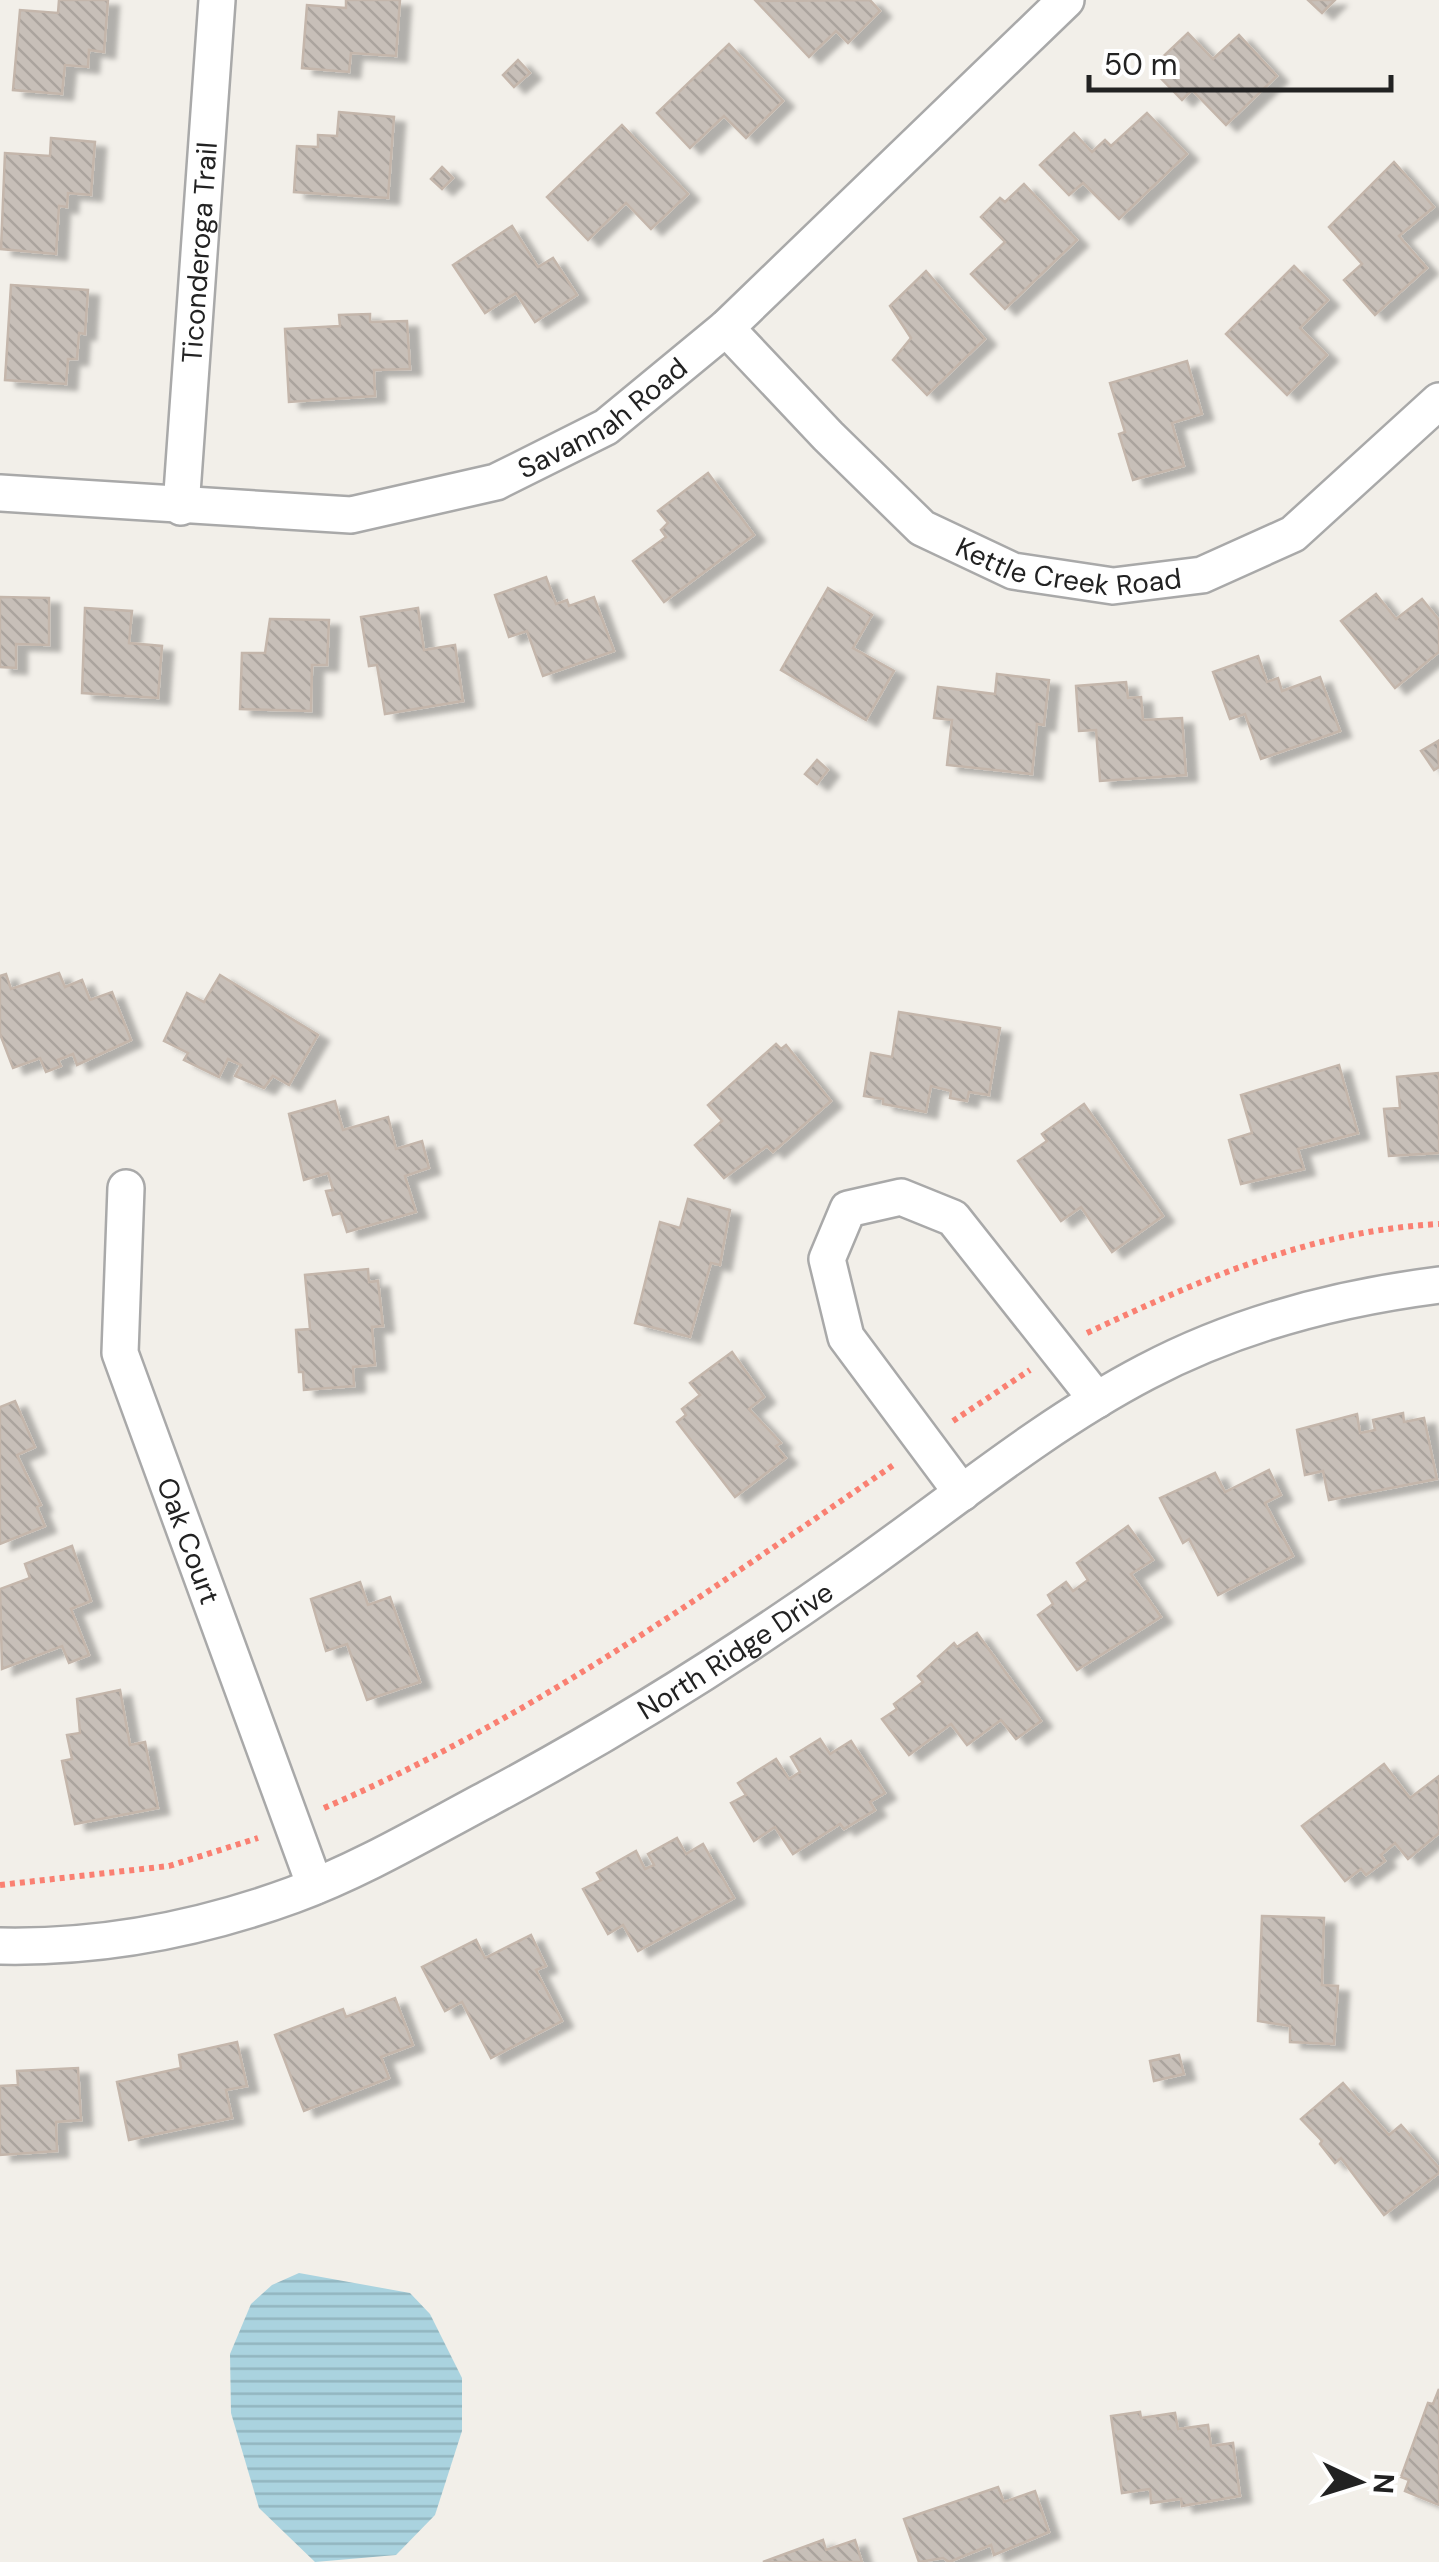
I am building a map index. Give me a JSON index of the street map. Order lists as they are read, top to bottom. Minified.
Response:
{"streets":{"street":["Ticonderoga Trail","Savannah Road","Kettle Creek Road","Oak Court","North Ridge Drive"]},"crossings":[["Ticonderoga Trail","Savannah Road"],["Savannah Road","Kettle Creek Road"],["Oak Court","North Ridge Drive"]],"scale_bar":"50 m","north":"right"}
